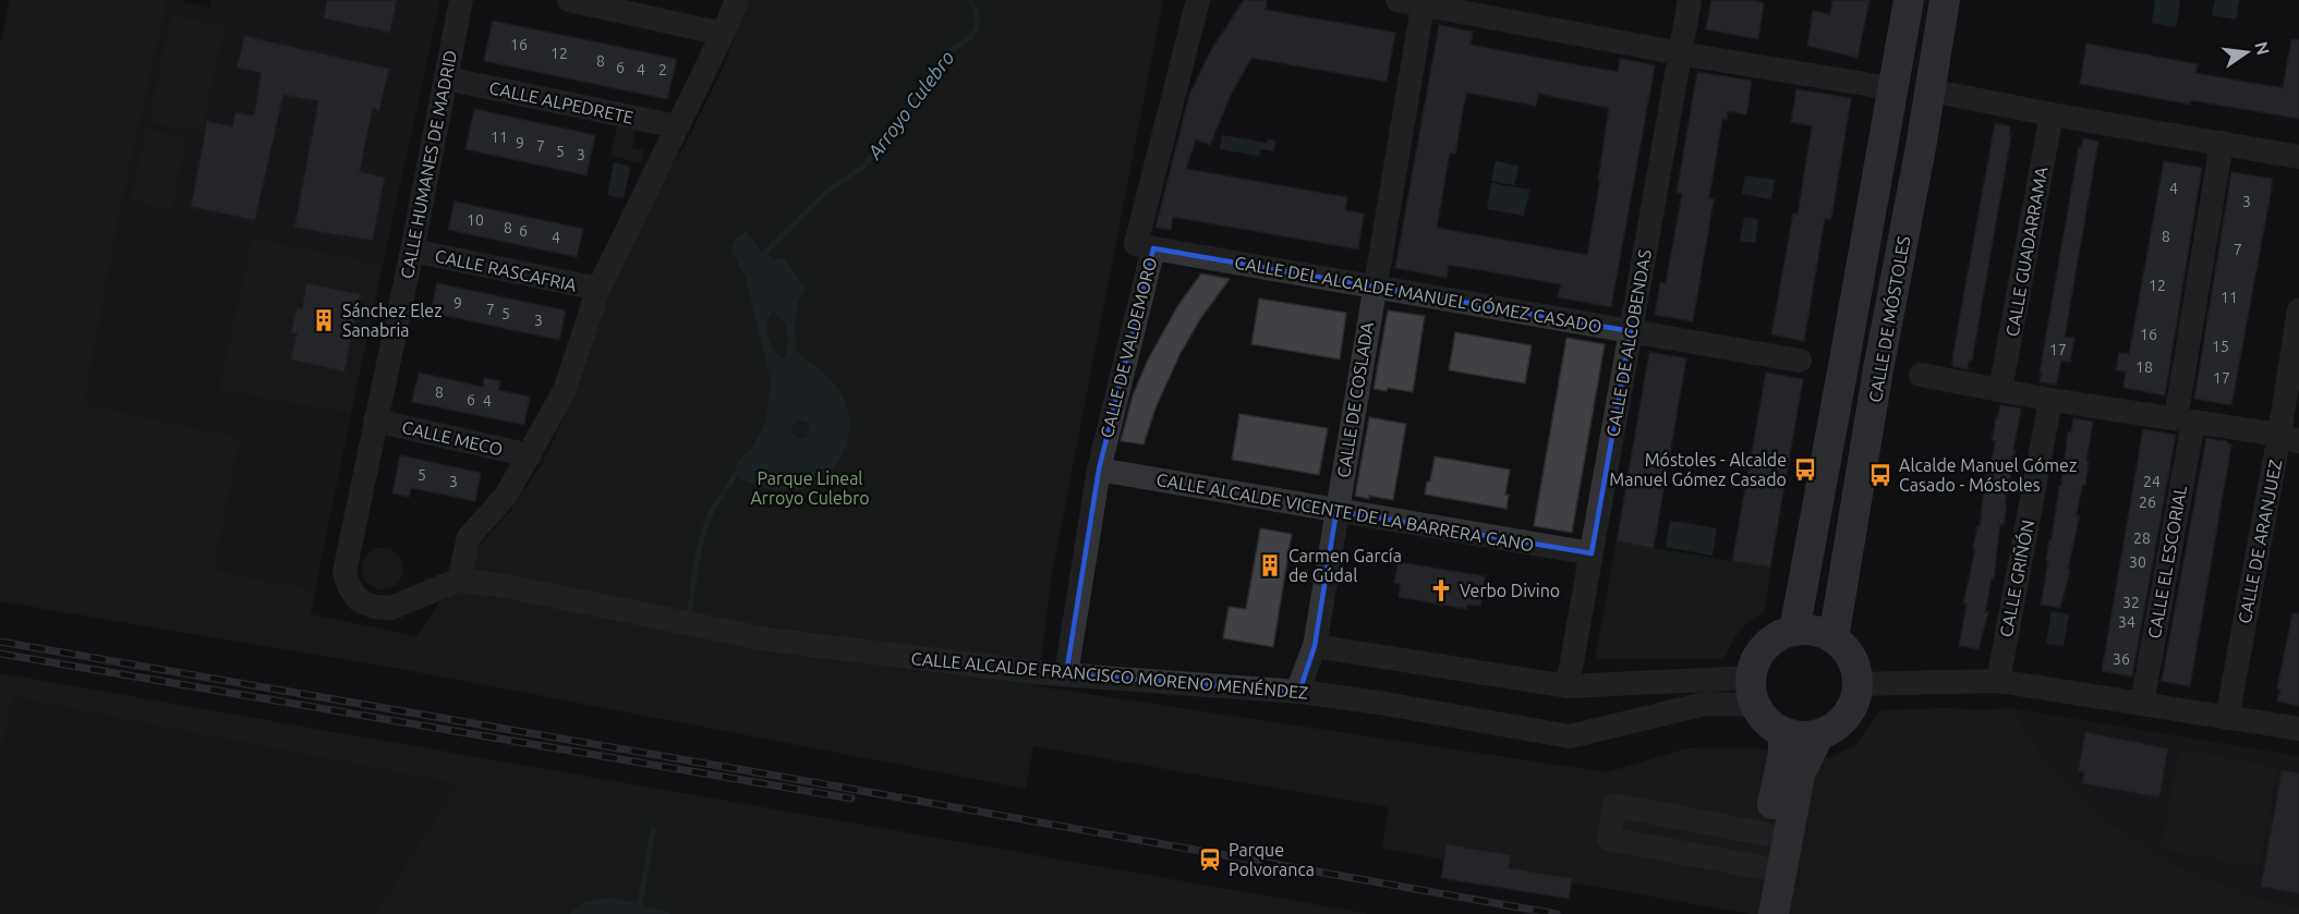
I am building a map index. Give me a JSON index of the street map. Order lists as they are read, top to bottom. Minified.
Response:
{"streets":{"main road":["CALLE DE MÓSTOLES"],"street":["CALLE ALPEDRETE","CALLE HUMANES DE MADRID","CALLE GUADARRAMA","CALLE RASCAFRIA","CALLE DEL ALCALDE MANUEL GÓMEZ CASADO","CALLE DE ALCOBENDAS","CALLE DE VALDEMORO","CALLE DE COSLADA","CALLE MECO","CALLE ALCALDE VICENTE DE LA BARRERA CANO","CALLE DE ARANJUEZ","CALLE EL ESCORIAL","CALLE GRIÑÓN","CALLE ALCALDE FRANCISCO MORENO MENÉNDEZ"]},"crossings":[["CALLE ALPEDRETE","CALLE HUMANES DE MADRID"],["CALLE HUMANES DE MADRID","CALLE RASCAFRIA"],["CALLE HUMANES DE MADRID","CALLE MECO"],["CALLE HUMANES DE MADRID","CALLE ALCALDE FRANCISCO MORENO MENÉNDEZ"],["CALLE DEL ALCALDE MANUEL GÓMEZ CASADO","CALLE DE ALCOBENDAS"],["CALLE DEL ALCALDE MANUEL GÓMEZ CASADO","CALLE DE VALDEMORO"],["CALLE DEL ALCALDE MANUEL GÓMEZ CASADO","CALLE DE COSLADA"],["CALLE DE MÓSTOLES","CALLE ALCALDE FRANCISCO MORENO MENÉNDEZ"],["CALLE DE ALCOBENDAS","CALLE ALCALDE VICENTE DE LA BARRERA CANO"],["CALLE DE VALDEMORO","CALLE ALCALDE VICENTE DE LA BARRERA CANO"],["CALLE DE VALDEMORO","CALLE ALCALDE FRANCISCO MORENO MENÉNDEZ"],["CALLE DE COSLADA","CALLE ALCALDE VICENTE DE LA BARRERA CANO"],["CALLE DE COSLADA","CALLE ALCALDE FRANCISCO MORENO MENÉNDEZ"]],"water":["Arroyo Culebro"],"parks":["Parque Lineal Arroyo Culebro"],"places":{"building":["Sánchez Elez Sanabria","Carmen García de Gúdal"],"bus stop":["Móstoles - Alcalde Manuel Gómez Casado","Alcalde Manuel Gómez Casado - Móstoles"],"church":["Verbo Divino"],"station":["Parque Polvoranca"]},"house_numbers":["16","12","8","6","4","2","11","9","7","5","3","4","3","10","8","6","8","4","7","12","11","9","7","5","3","16","15","17","18","17","8","6","4","5","3","24","26","28","30","32","34","36"],"north":"right"}
